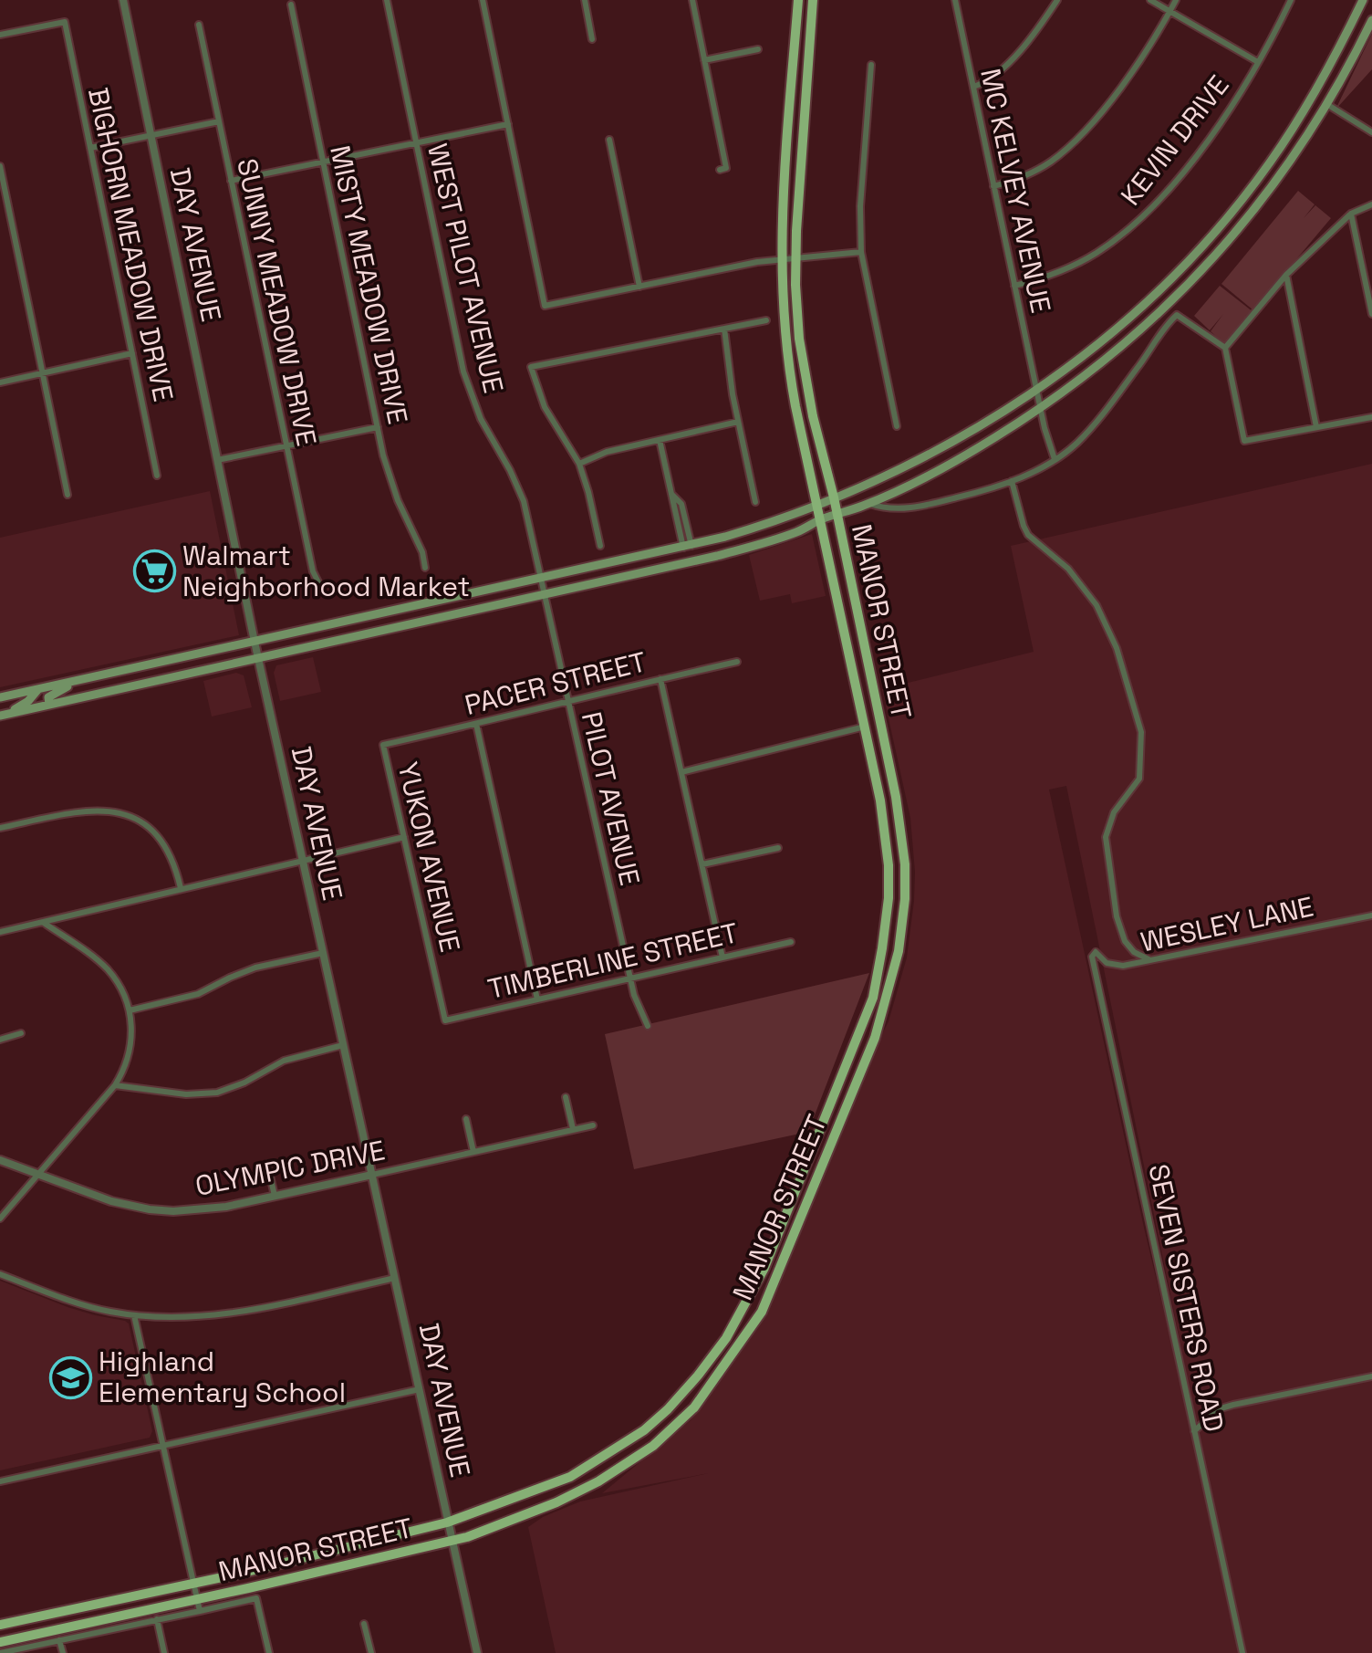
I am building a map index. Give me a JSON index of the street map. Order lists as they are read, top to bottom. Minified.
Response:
{"streets":{"main road":["MANOR STREET"],"street":["KEVIN DRIVE","MC KELVEY AVENUE","BIGHORN MEADOW DRIVE","DAY AVENUE","WEST PILOT AVENUE","MISTY MEADOW DRIVE","SUNNY MEADOW DRIVE","PACER STREET","PILOT AVENUE","YUKON AVENUE","WESLEY LANE","TIMBERLINE STREET","OLYMPIC DRIVE","SEVEN SISTERS ROAD"]},"crossings":[["KEVIN DRIVE","MC KELVEY AVENUE"],["DAY AVENUE","MANOR STREET"],["DAY AVENUE","OLYMPIC DRIVE"],["WEST PILOT AVENUE","PILOT AVENUE"],["PACER STREET","PILOT AVENUE"],["PACER STREET","YUKON AVENUE"],["PILOT AVENUE","TIMBERLINE STREET"],["YUKON AVENUE","TIMBERLINE STREET"],["WESLEY LANE","SEVEN SISTERS ROAD"]],"places":{"supermarket":["Walmart Neighborhood Market"],"school or university":["Highland Elementary School"]}}
